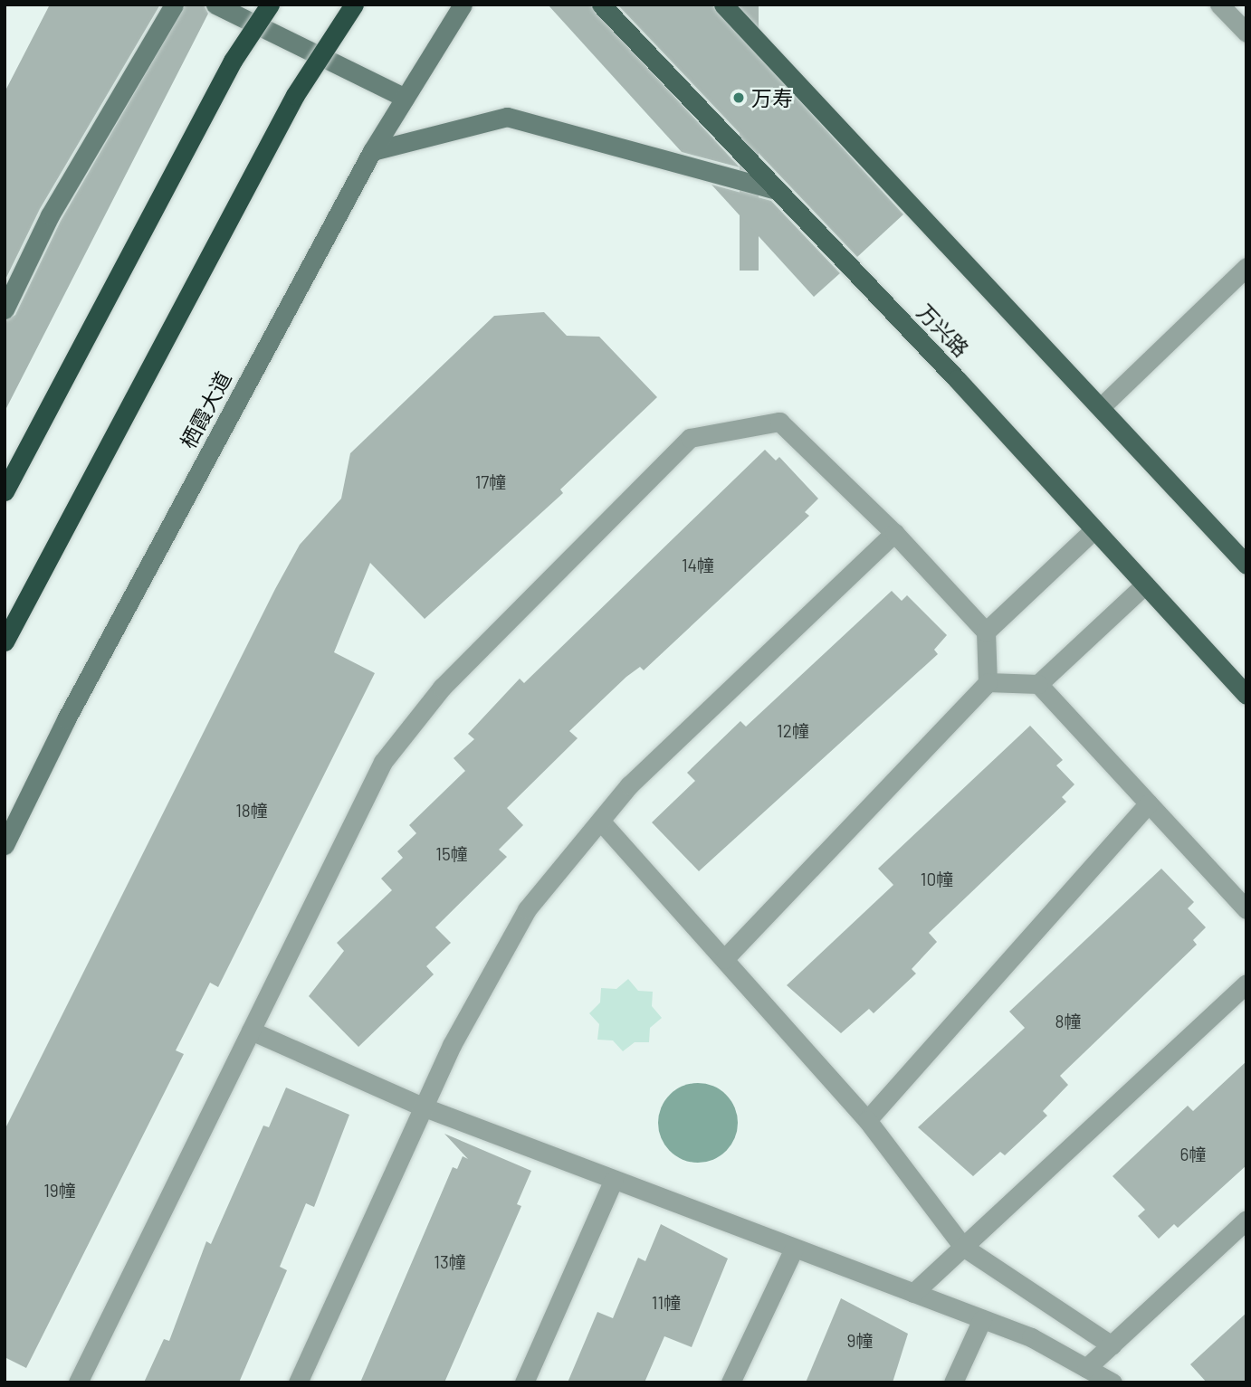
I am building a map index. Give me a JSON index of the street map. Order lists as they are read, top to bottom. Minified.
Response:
{"streets":{"main road":["万兴路","栖霞大道"]},"places":["万寿"],"house_numbers":["17幢","14幢","12幢","18幢","15幢","10幢","8幢","6幢","19幢","13幢","11幢","9幢"]}
